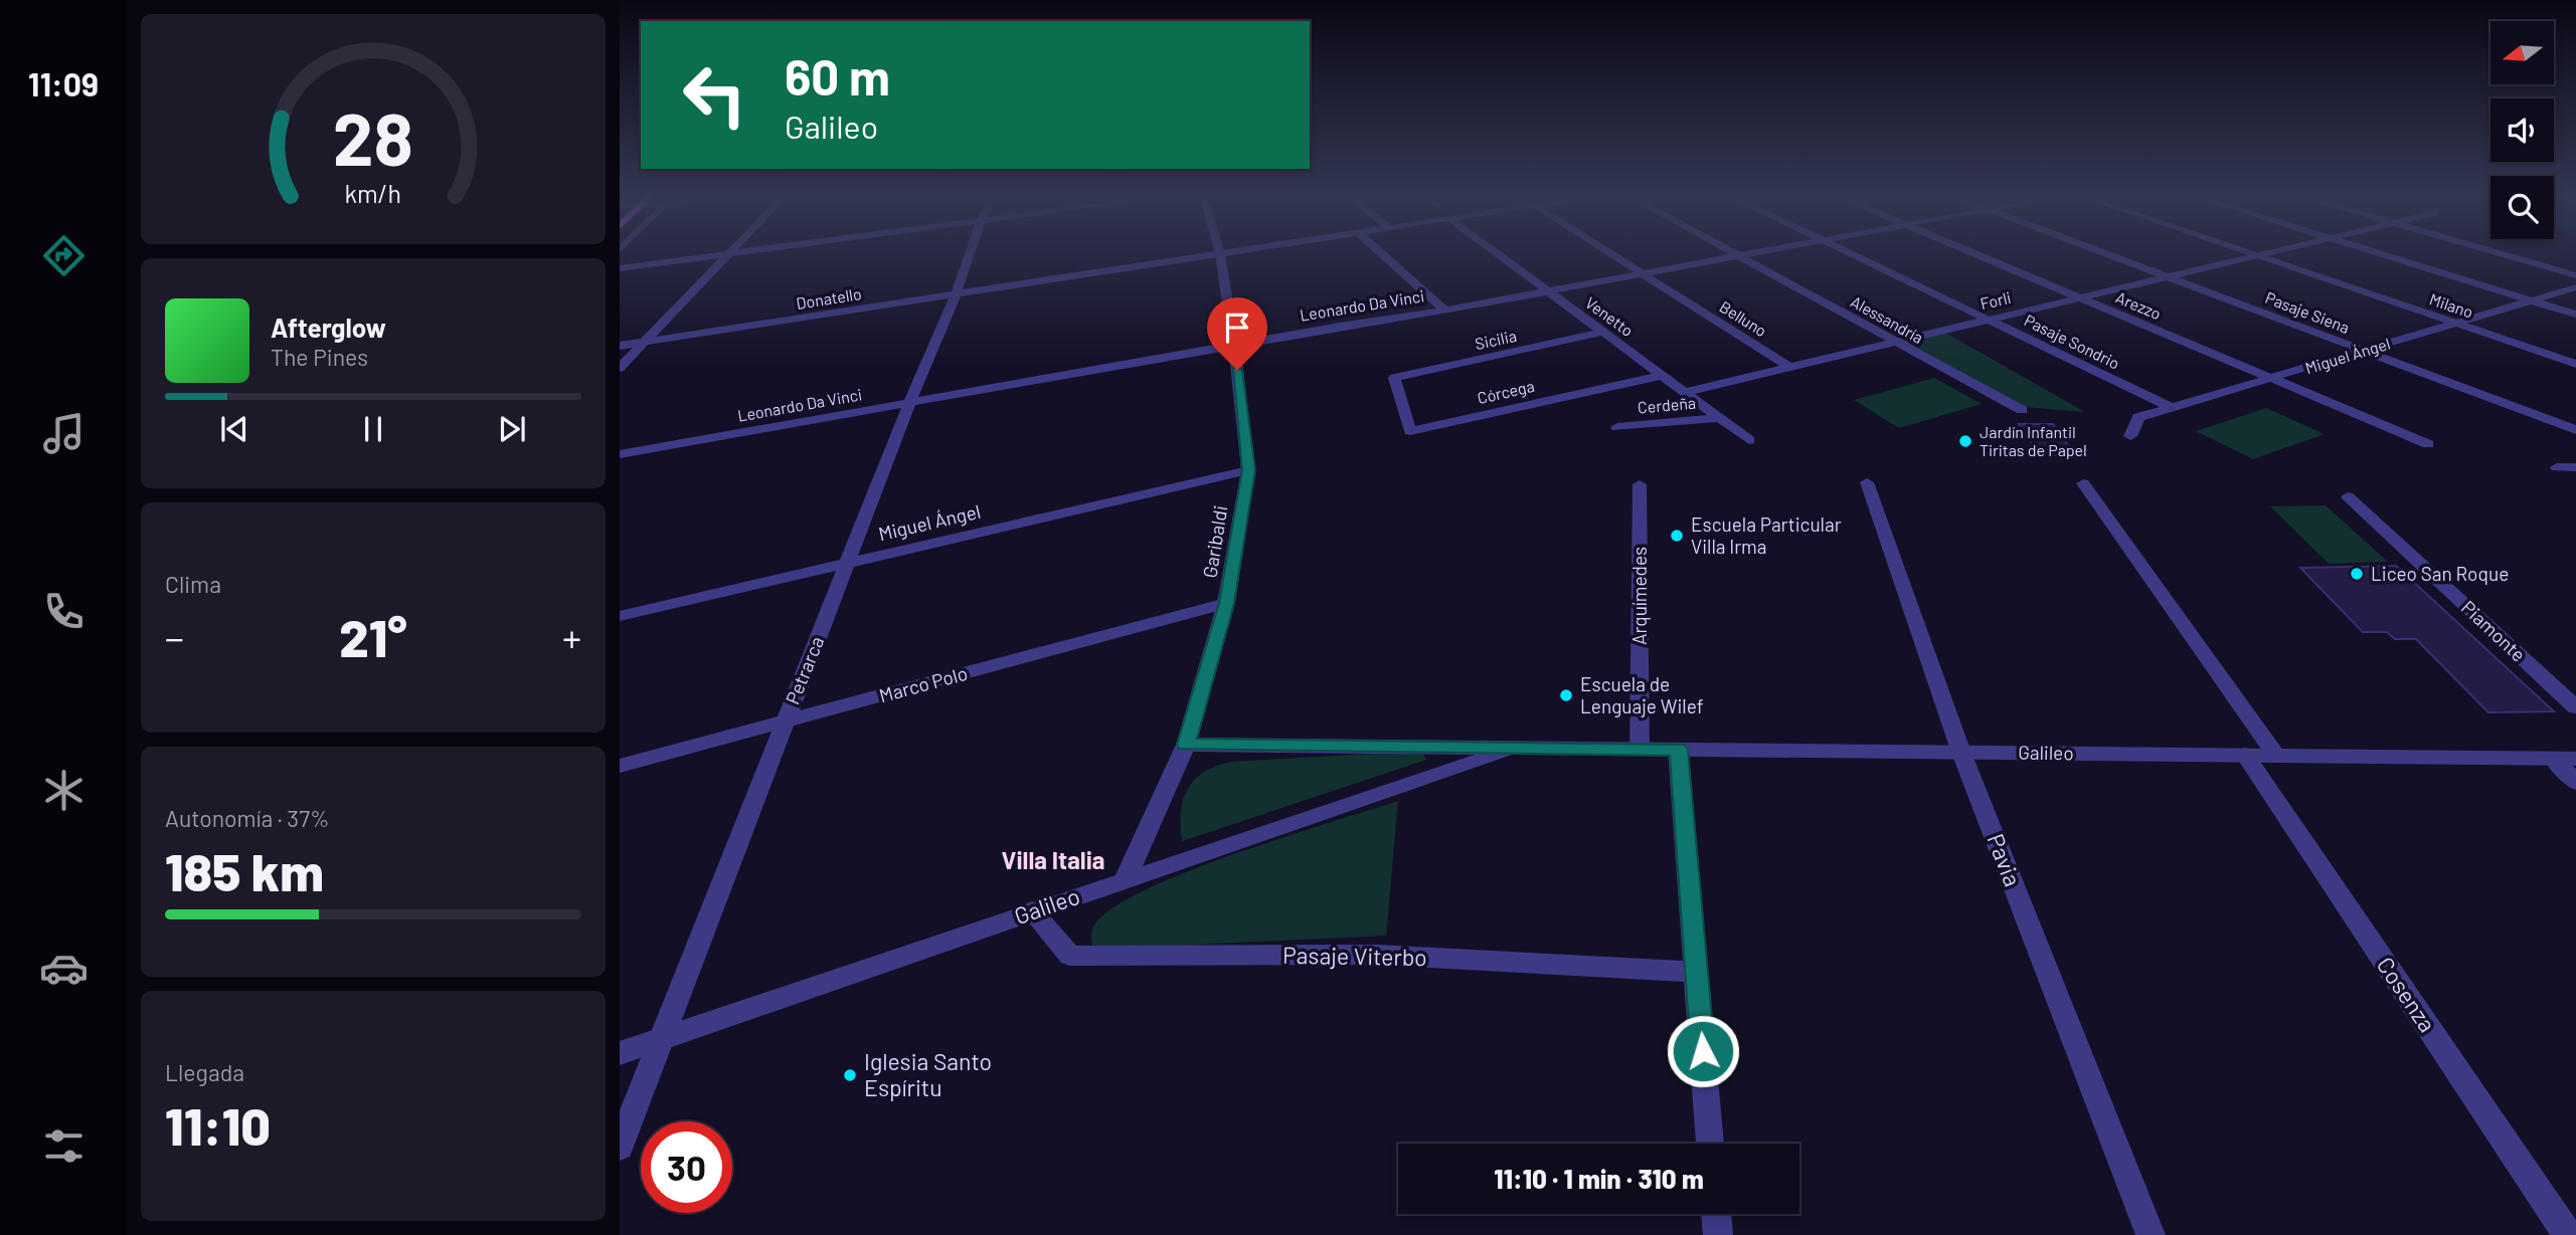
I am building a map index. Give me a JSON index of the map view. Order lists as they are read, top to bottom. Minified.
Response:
{"streets":{"street":["Donatello","Forli","Leonardo Da Vinci","Arezzo","Milano","Pasaje Siena","Venetto","Belluno","Alessandría","Sicilia","Pasaje Sondrio","Miguel Ángel","Córcega","Cerdeña","Garibaldi","Arquímedes","Piamonte","Petrarca","Marco Polo","Galileo","Pavia","Pasaje Viterbo","Cosenza"]},"crossings":[["Donatello","Garibaldi"],["Donatello","Petrarca"],["Forli","Arezzo"],["Forli","Milano"],["Forli","Pasaje Siena"],["Forli","Venetto"],["Forli","Belluno"],["Forli","Alessandría"],["Forli","Pasaje Sondrio"],["Leonardo Da Vinci","Venetto"],["Leonardo Da Vinci","Belluno"],["Leonardo Da Vinci","Alessandría"],["Leonardo Da Vinci","Garibaldi"],["Leonardo Da Vinci","Petrarca"],["Arezzo","Miguel Ángel"],["Milano","Miguel Ángel"],["Pasaje Siena","Miguel Ángel"],["Venetto","Sicilia"],["Venetto","Córcega"],["Venetto","Cerdeña"],["Sicilia","Córcega"],["Pasaje Sondrio","Miguel Ángel"],["Miguel Ángel","Garibaldi"],["Miguel Ángel","Petrarca"],["Garibaldi","Marco Polo"],["Garibaldi","Galileo"],["Arquímedes","Galileo"],["Petrarca","Marco Polo"],["Petrarca","Galileo"],["Galileo","Pavia"],["Galileo","Pasaje Viterbo"],["Galileo","Cosenza"]],"districts":["Villa Italia"],"places":["Jardín Infantil Tiritas de Papel","Escuela Particular Villa Irma","Liceo San Roque","Escuela de Lenguaje Wilef","Iglesia Santo Espíritu"],"north":"left","page":{"tabs":"11:09","turn":["60 m","Galileo"],"song":["Afterglow","The Pines"],"tile":["Clima",["Autonomía · 37%","185 km"],["Llegada","11:10"]],"heat":["−","21°","+"],"limit":"30","trip":"11:10 · 1 min · 310 m","gauge":["28","km/h"]}}
